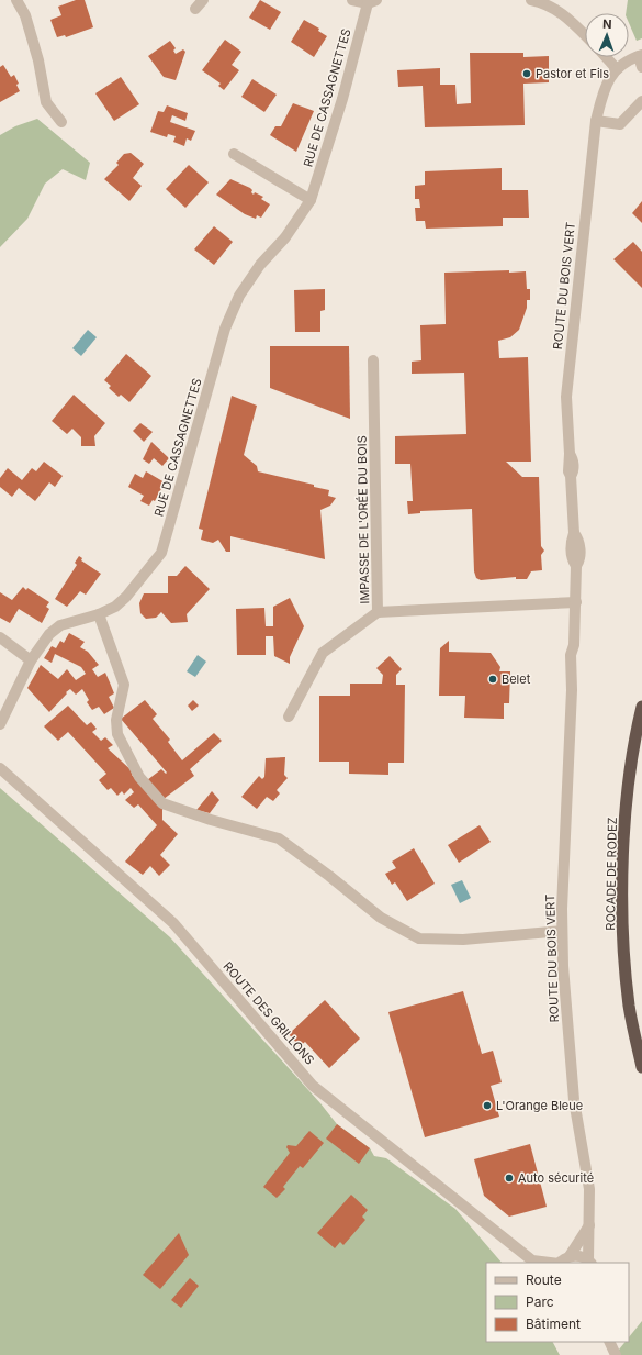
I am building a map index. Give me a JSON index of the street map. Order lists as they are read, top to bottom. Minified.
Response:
{"streets":{"highway":["ROCADE DE RODEZ"],"street":["RUE DE CASSAGNETTES","ROUTE DU BOIS VERT","IMPASSE DE L'ORÉE DU BOIS","ROUTE DES GRILLONS"]},"crossings":[["ROUTE DU BOIS VERT","IMPASSE DE L'ORÉE DU BOIS"]],"places":["Pastor et Fils","Belet","L'Orange Bleue","Auto sécurité"],"legend":["Route","Parc","Bâtiment"],"north":"top"}
